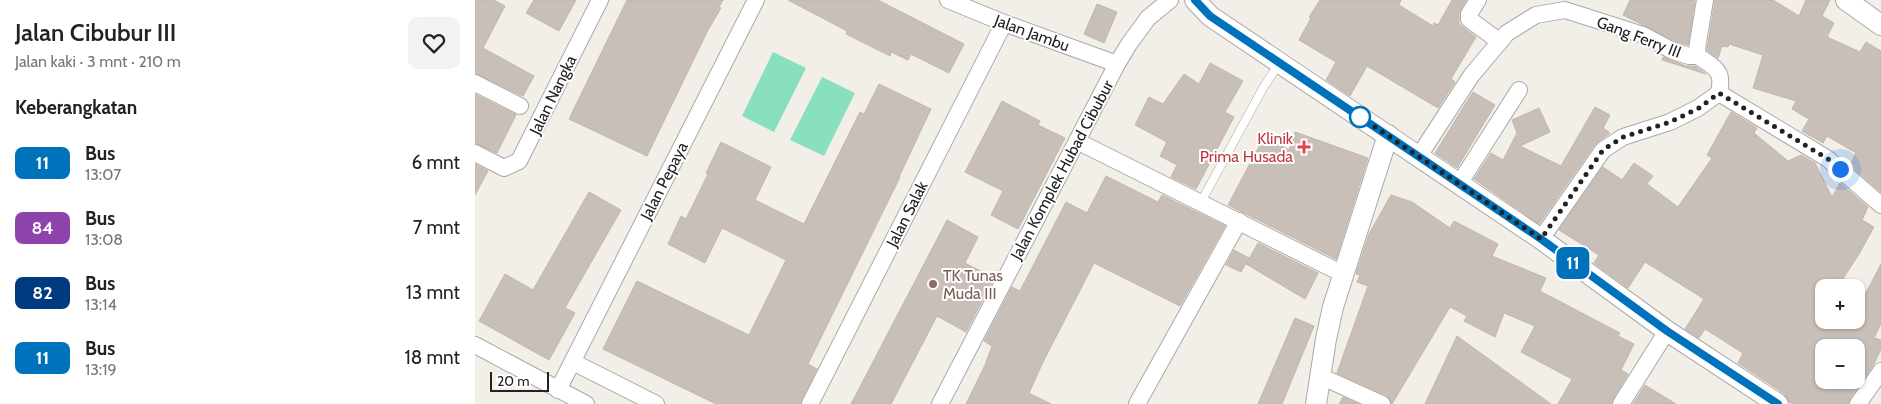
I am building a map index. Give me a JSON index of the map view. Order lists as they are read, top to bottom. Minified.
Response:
{"streets":{"street":["Jalan Jambu","Gang Ferry III","Jalan Nangka","Jalan Komplek Hubad Cibubur","Jalan Pepaya","Jalan Salak"]},"crossings":[["Jalan Jambu","Jalan Komplek Hubad Cibubur"],["Jalan Jambu","Jalan Salak"]],"places":{"health":["Klinik Prima Husada"],"other":["TK Tunas Muda III"]},"lines":["bus line 11"],"scale_bar":"20 m","page":{"heading":[["Jalan Cibubur III","Jalan kaki · 3 mnt · 210 m"],"Keberangkatan"],"on_map":"11","list":[{"mark":"11","name":"Bus","note":"13:07","value":"6 mnt"},{"mark":"84","name":"Bus","note":"13:08","value":"7 mnt"},{"mark":"82","name":"Bus","note":"13:14","value":"13 mnt"},{"mark":"11","name":"Bus","note":"13:19","value":"18 mnt"}],"map_buttons":["+","−"],"scale":"20 m"}}
